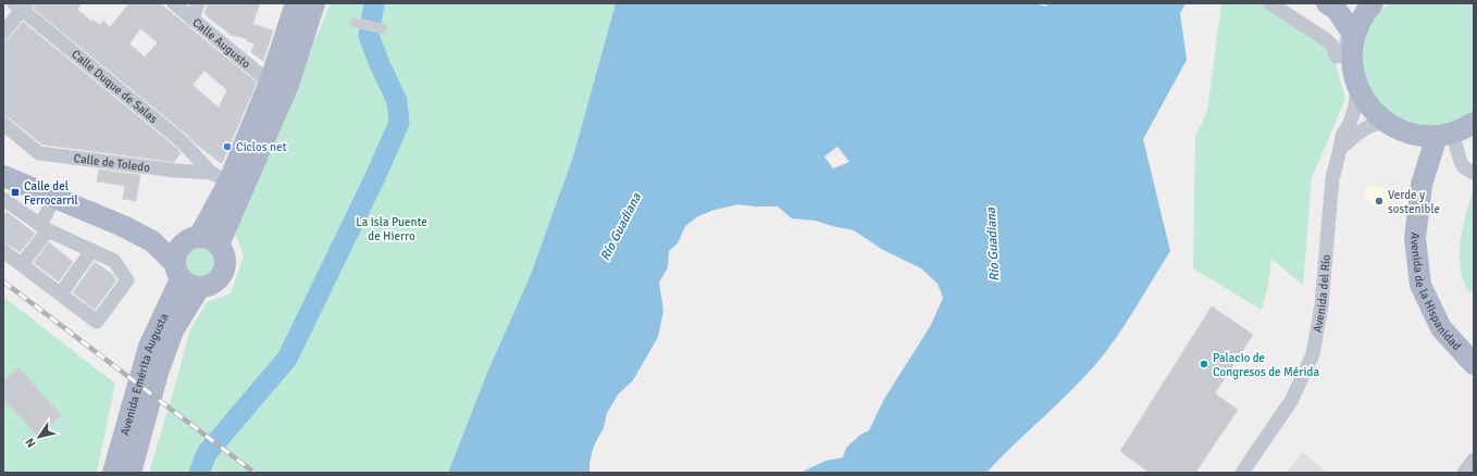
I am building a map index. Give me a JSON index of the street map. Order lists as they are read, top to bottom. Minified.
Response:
{"streets":{"main road":["Avenida de la Hispanidad","Avenida Emérita Augusta"],"street":["Calle Augusto","Calle Duque de Salas","Calle de Toledo","Avenida del Río"]},"crossings":[["Calle Duque de Salas","Calle de Toledo"]],"water":["Río Guadiana"],"parks":["La isla Puente de Hierro"],"places":{"other":["Ciclos net","Verde y sostenible","Palacio de Congresos de Mérida"],"transit":["Calle del Ferrocarril"]},"north":"bottom left"}
